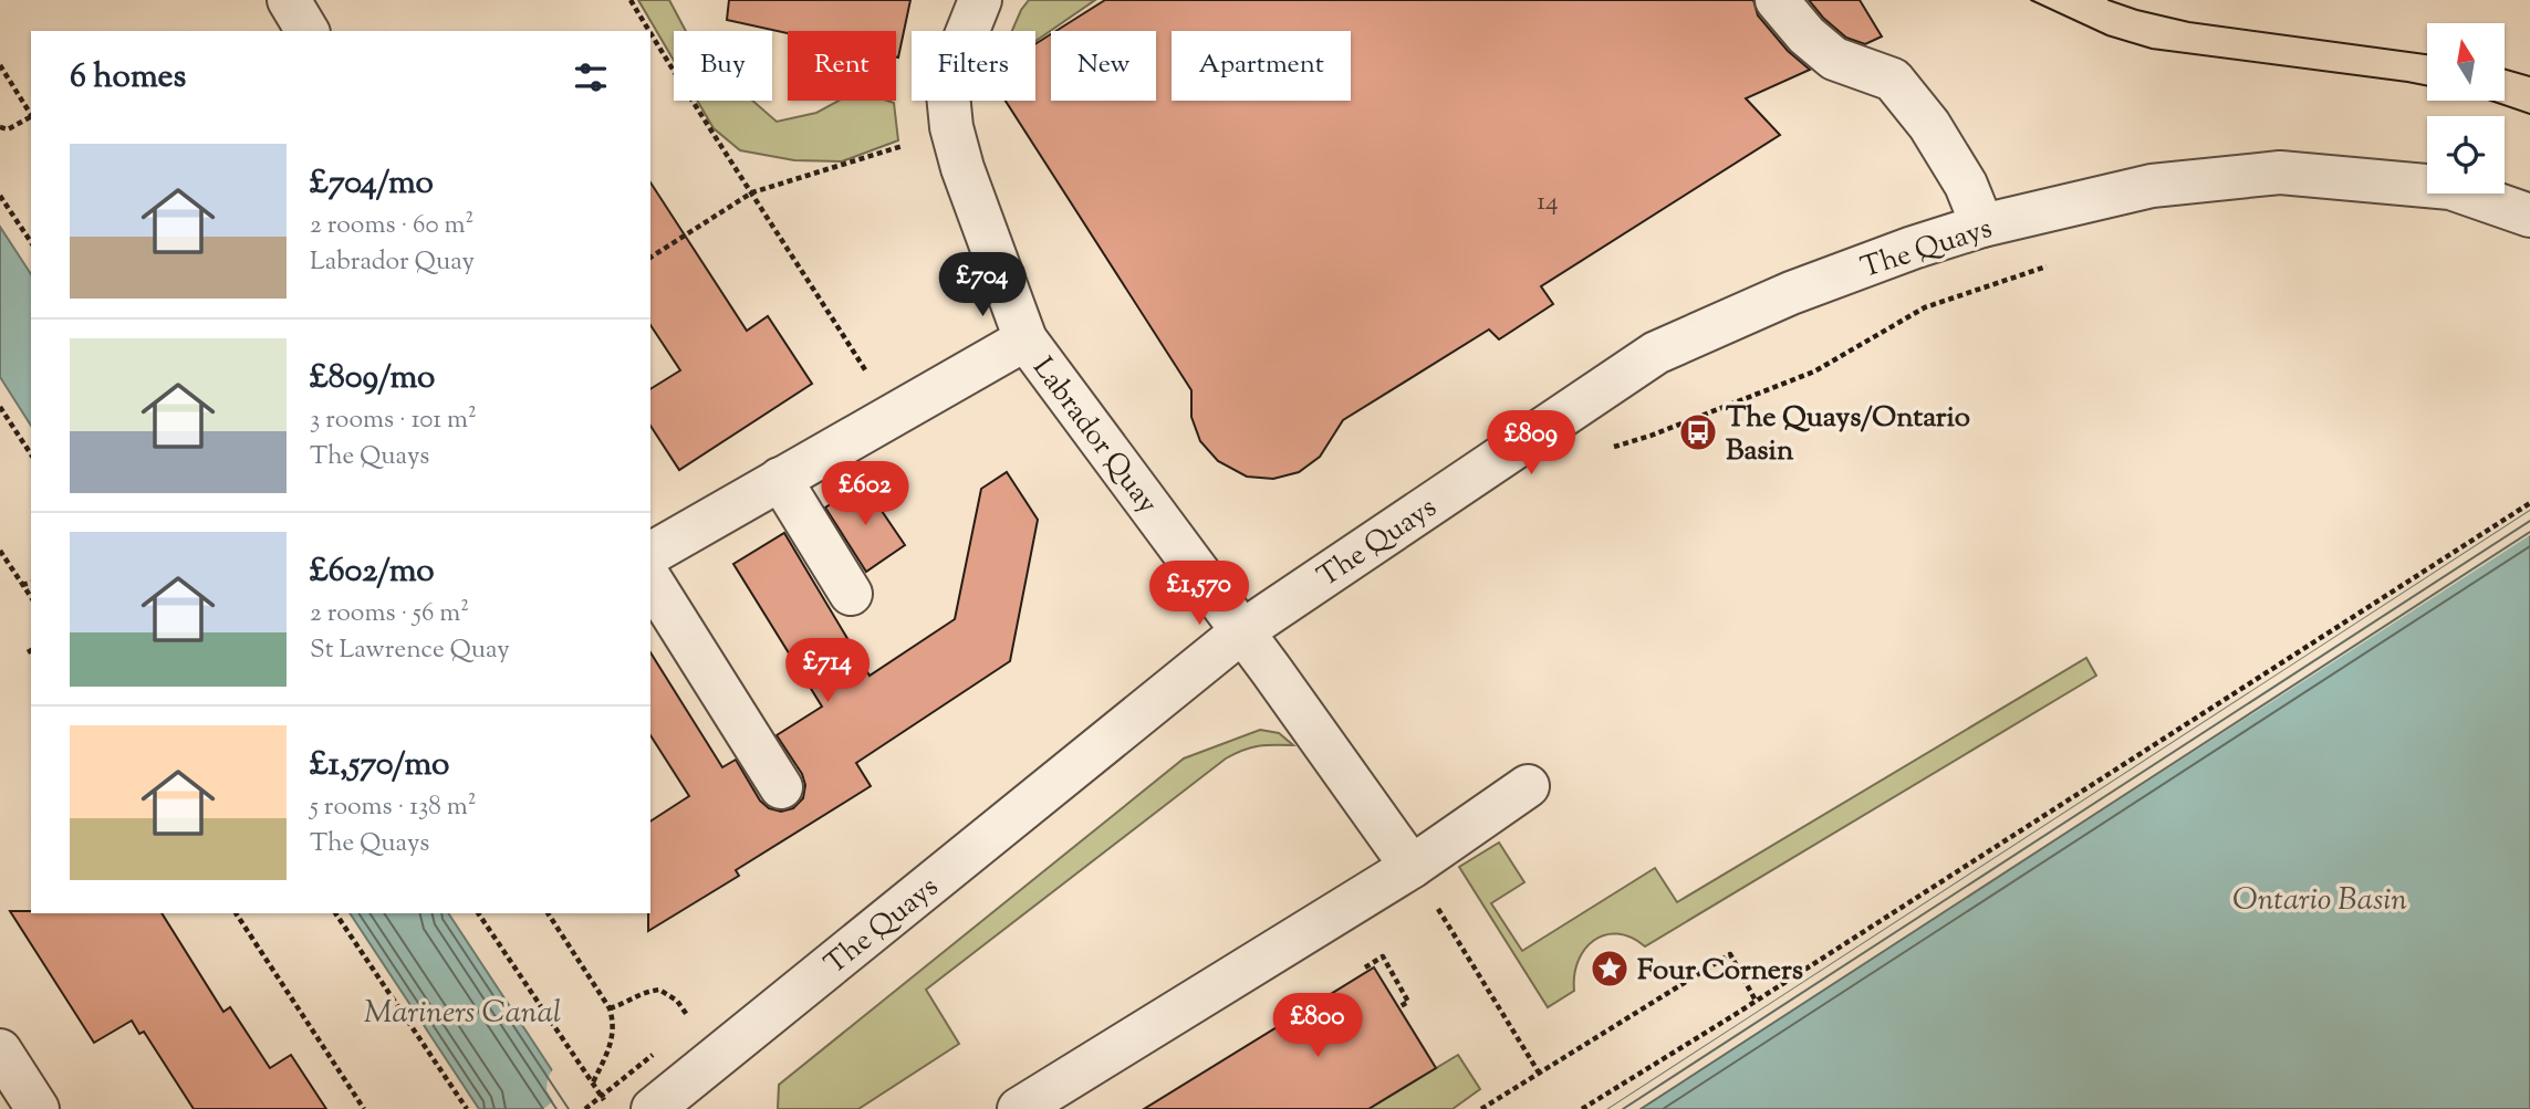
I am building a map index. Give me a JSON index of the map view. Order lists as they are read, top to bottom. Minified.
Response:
{"streets":{"street":["The Quays","Labrador Quay"]},"crossings":[["The Quays","Labrador Quay"]],"water":["Ontario Basin","Mariners Canal"],"places":{"bus stop":["The Quays/Ontario Basin"],"place":["Four Corners"]},"house_numbers":["14"],"north":"top","page":{"chip":["Buy","Rent","Filters","New","Apartment"],"heading":"6 homes","list":[{"name":"£704/mo","note":"2 rooms · 60 m² · Labrador Quay"},{"name":"£809/mo","note":"3 rooms · 101 m² · The Quays"},{"name":"£602/mo","note":"2 rooms · 56 m² · St Lawrence Quay"},{"name":"£1,570/mo","note":"5 rooms · 138 m² · The Quays"}],"price":["£704","£809","£602","£1,570","£714","£800"]}}
